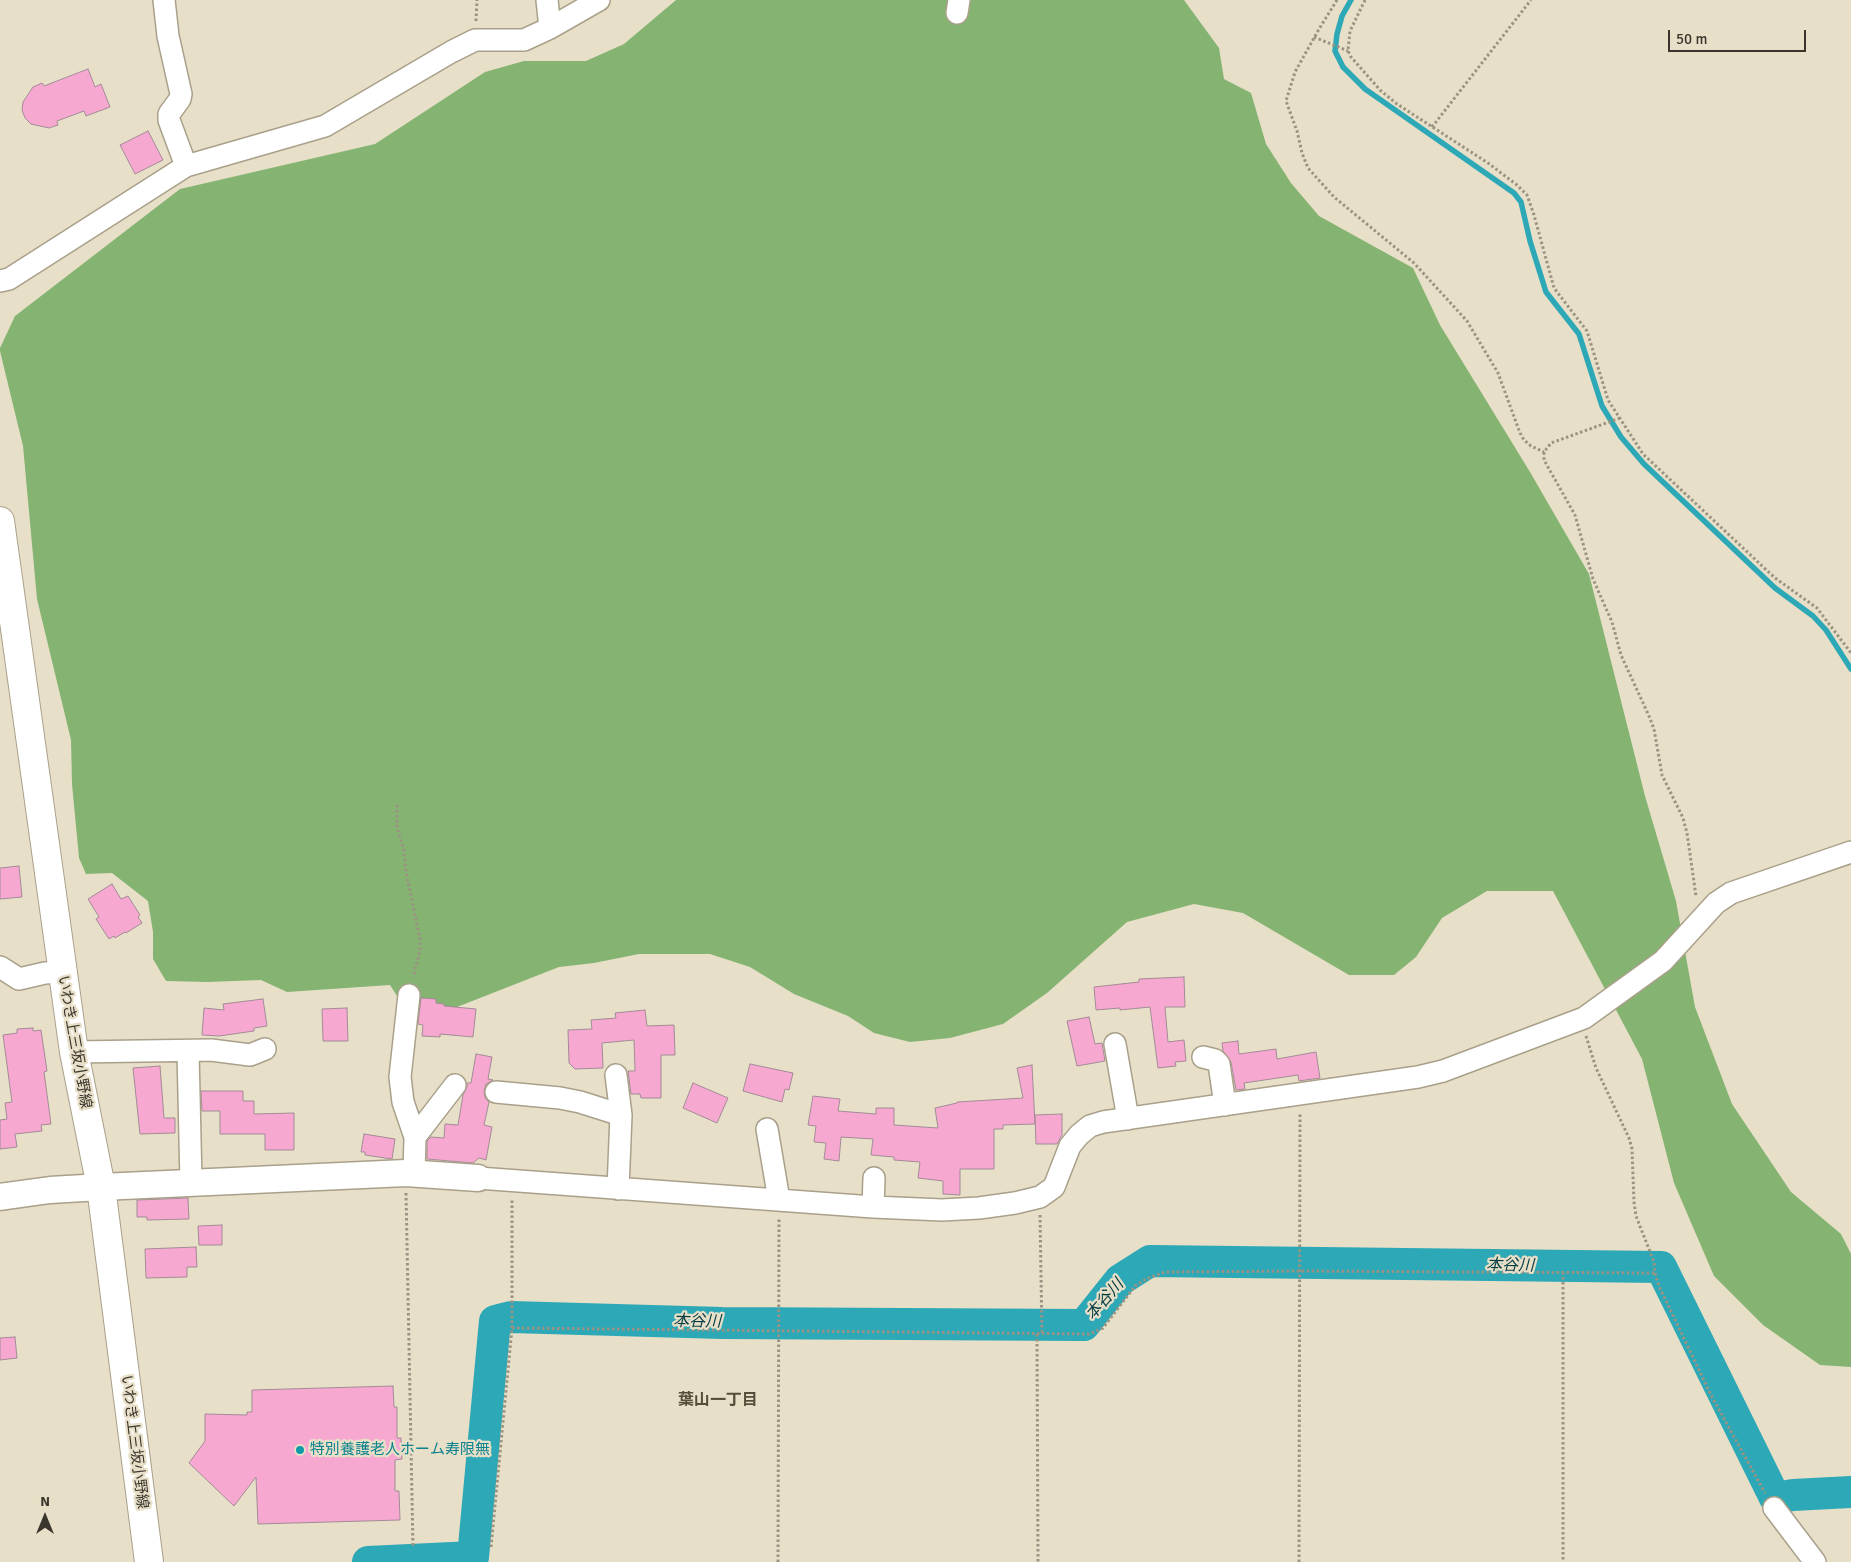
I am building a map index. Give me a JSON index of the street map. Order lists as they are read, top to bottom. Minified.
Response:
{"streets":{"main road":["いわき上三坂小野線"]},"districts":["葉山一丁目"],"water":["本谷川"],"places":["特別養護老人ホーム寿限無"],"scale_bar":"50 m","north":"top"}
